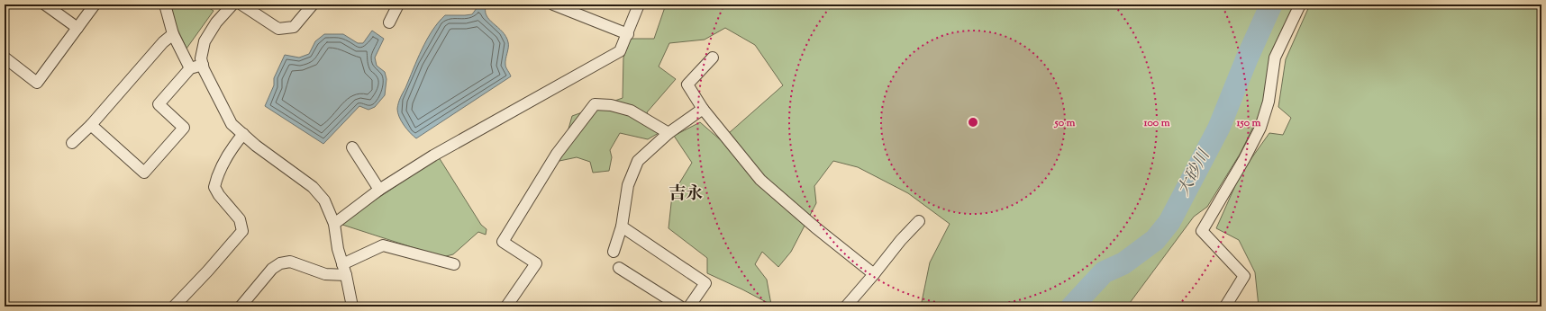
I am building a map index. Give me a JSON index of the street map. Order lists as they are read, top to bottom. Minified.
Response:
{"districts":["吉永"],"water":["大砂川"],"rings":["50 m","100 m","150 m"]}
